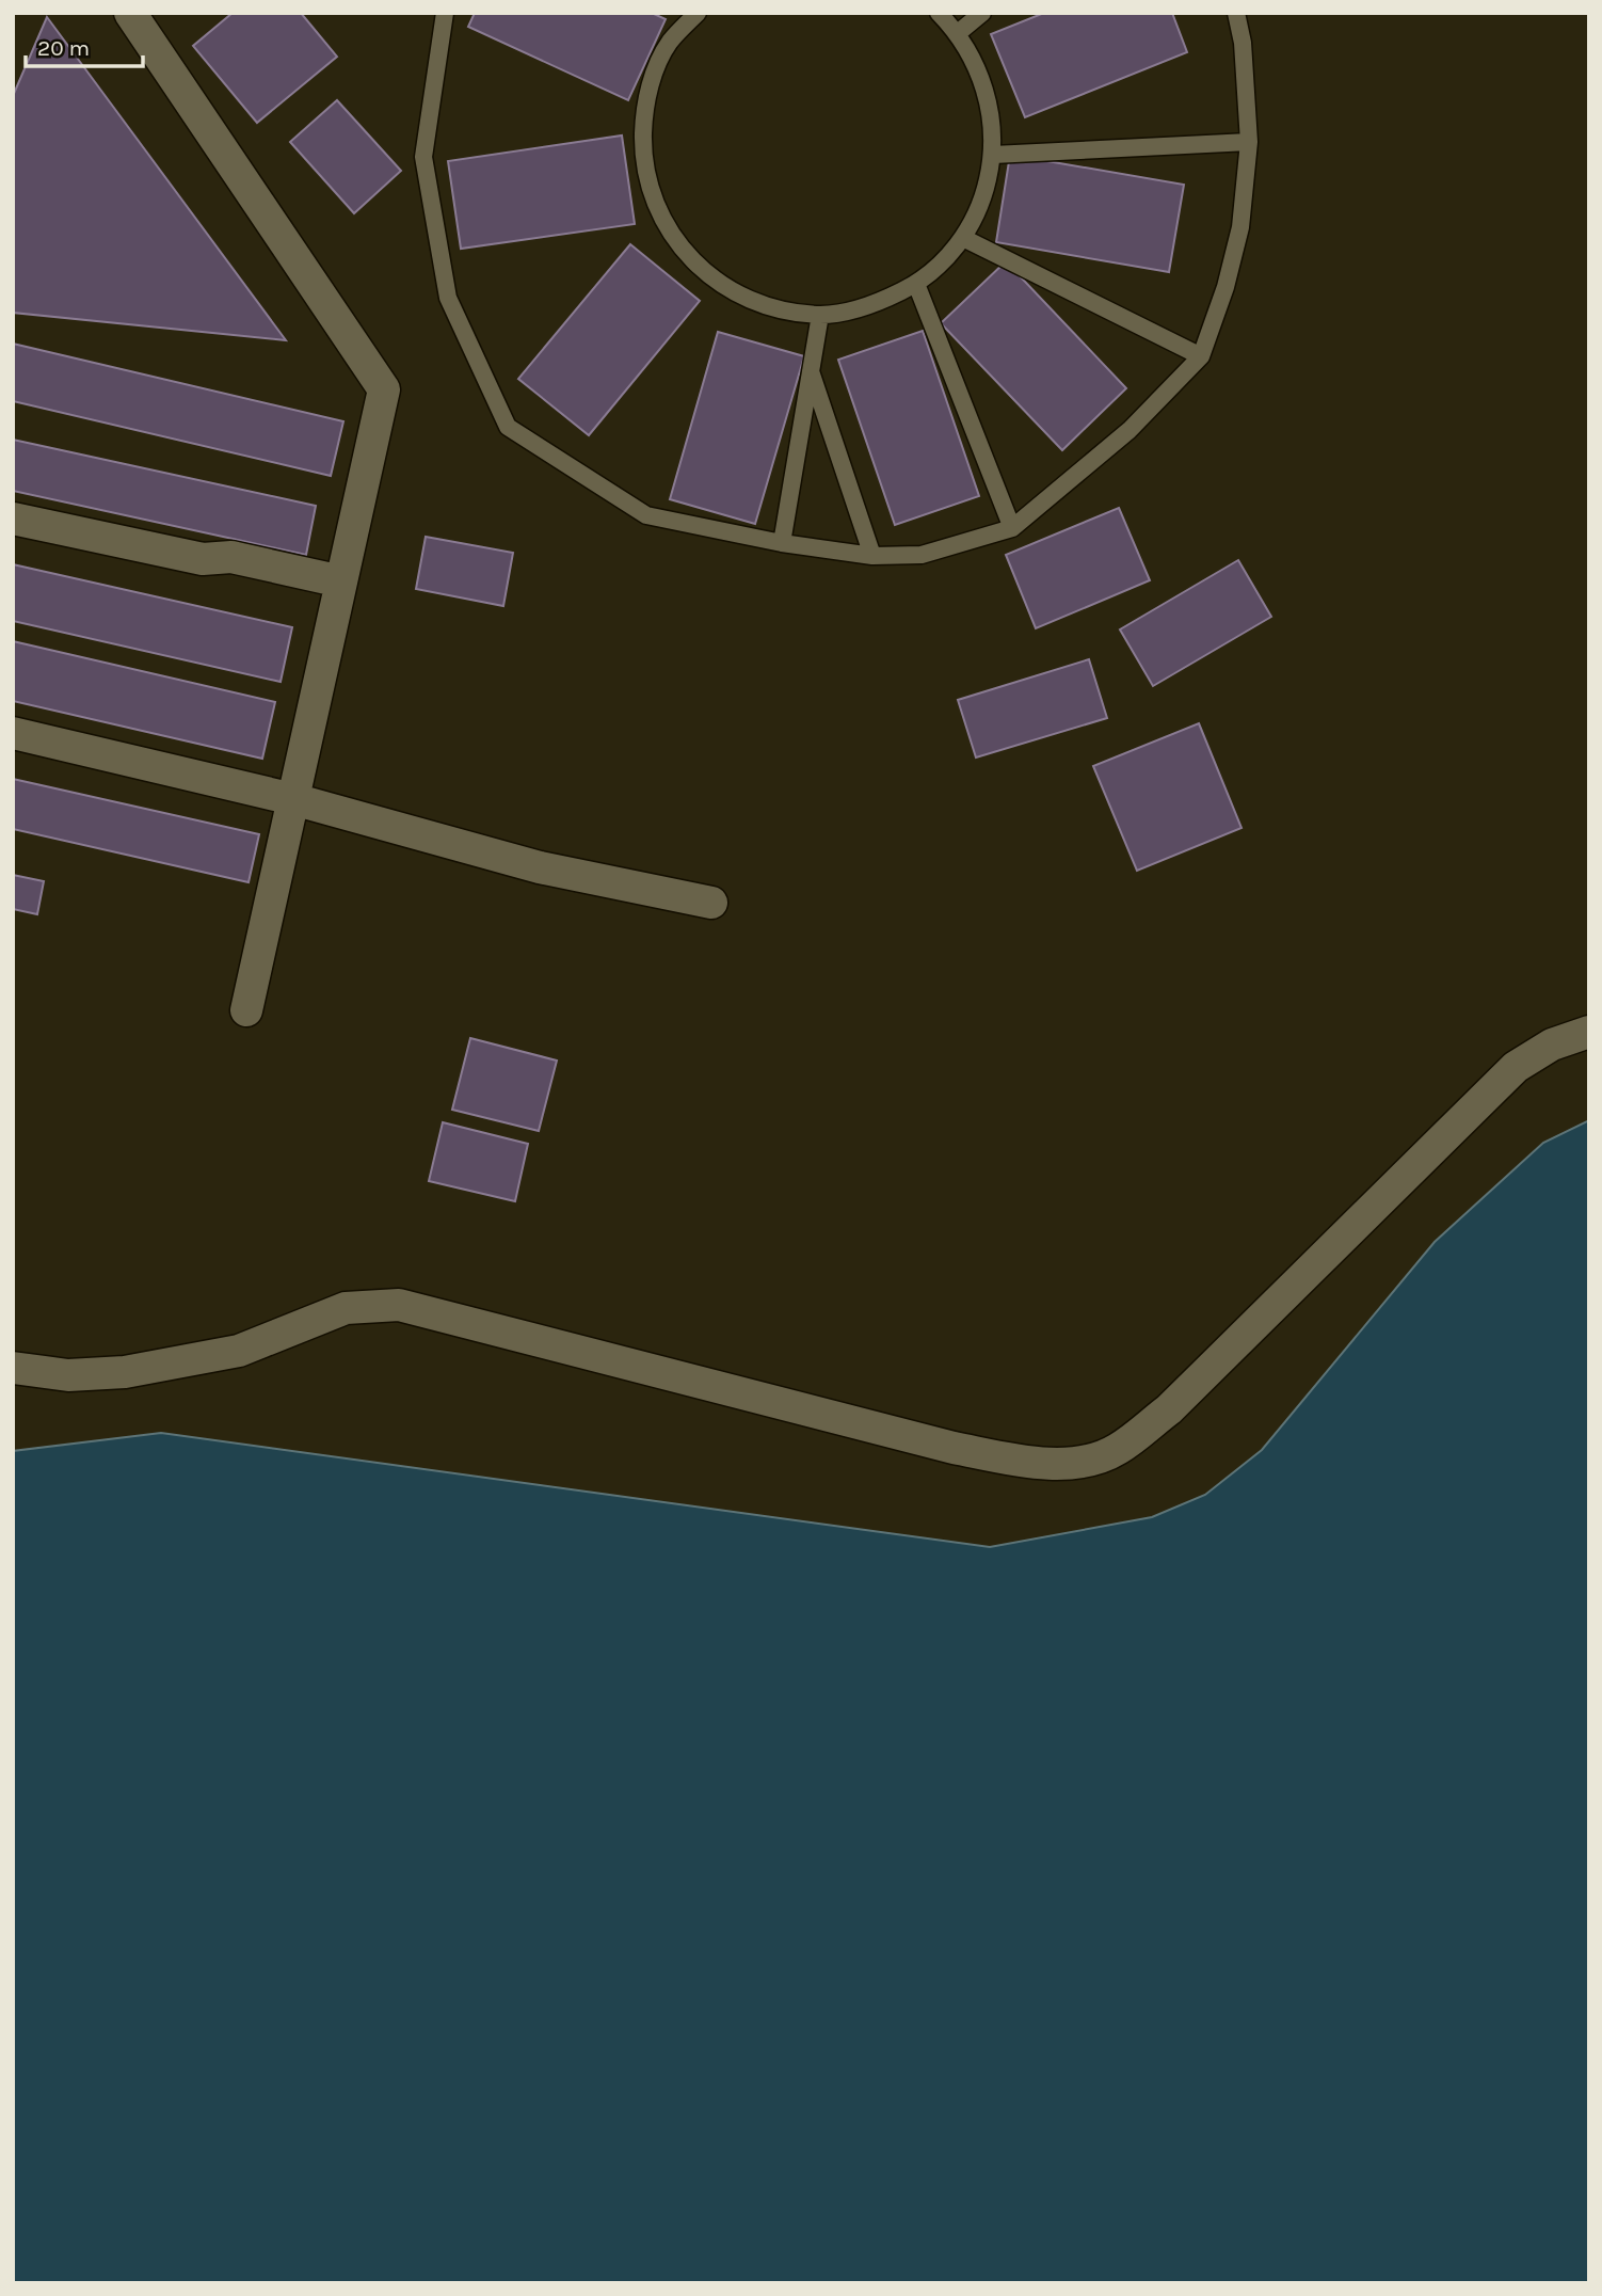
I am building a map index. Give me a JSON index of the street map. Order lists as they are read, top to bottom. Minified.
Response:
{"scale_bar":"20 m"}
